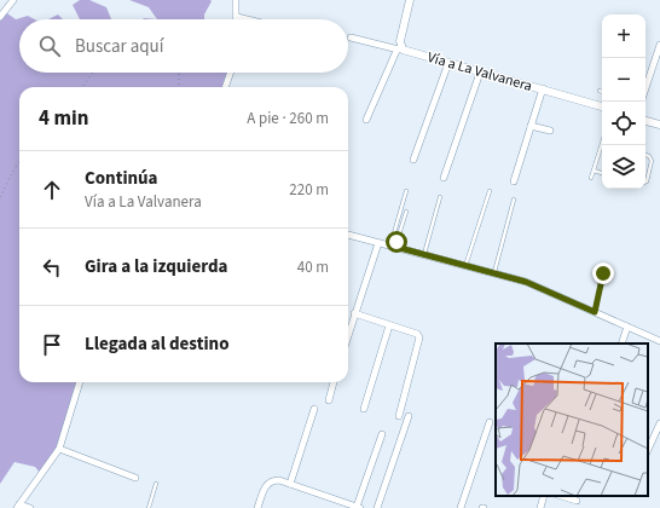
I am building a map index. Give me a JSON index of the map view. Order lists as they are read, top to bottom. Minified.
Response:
{"streets":{"street":["Vía a La Valvanera"]},"page":{"map_buttons":["+","−"],"search":"Buscar aquí","heading":["4 min","A pie · 260 m"],"list":[["Continúa","Vía a La Valvanera","220 m"],["Gira a la izquierda","40 m"],"Llegada al destino"]}}
